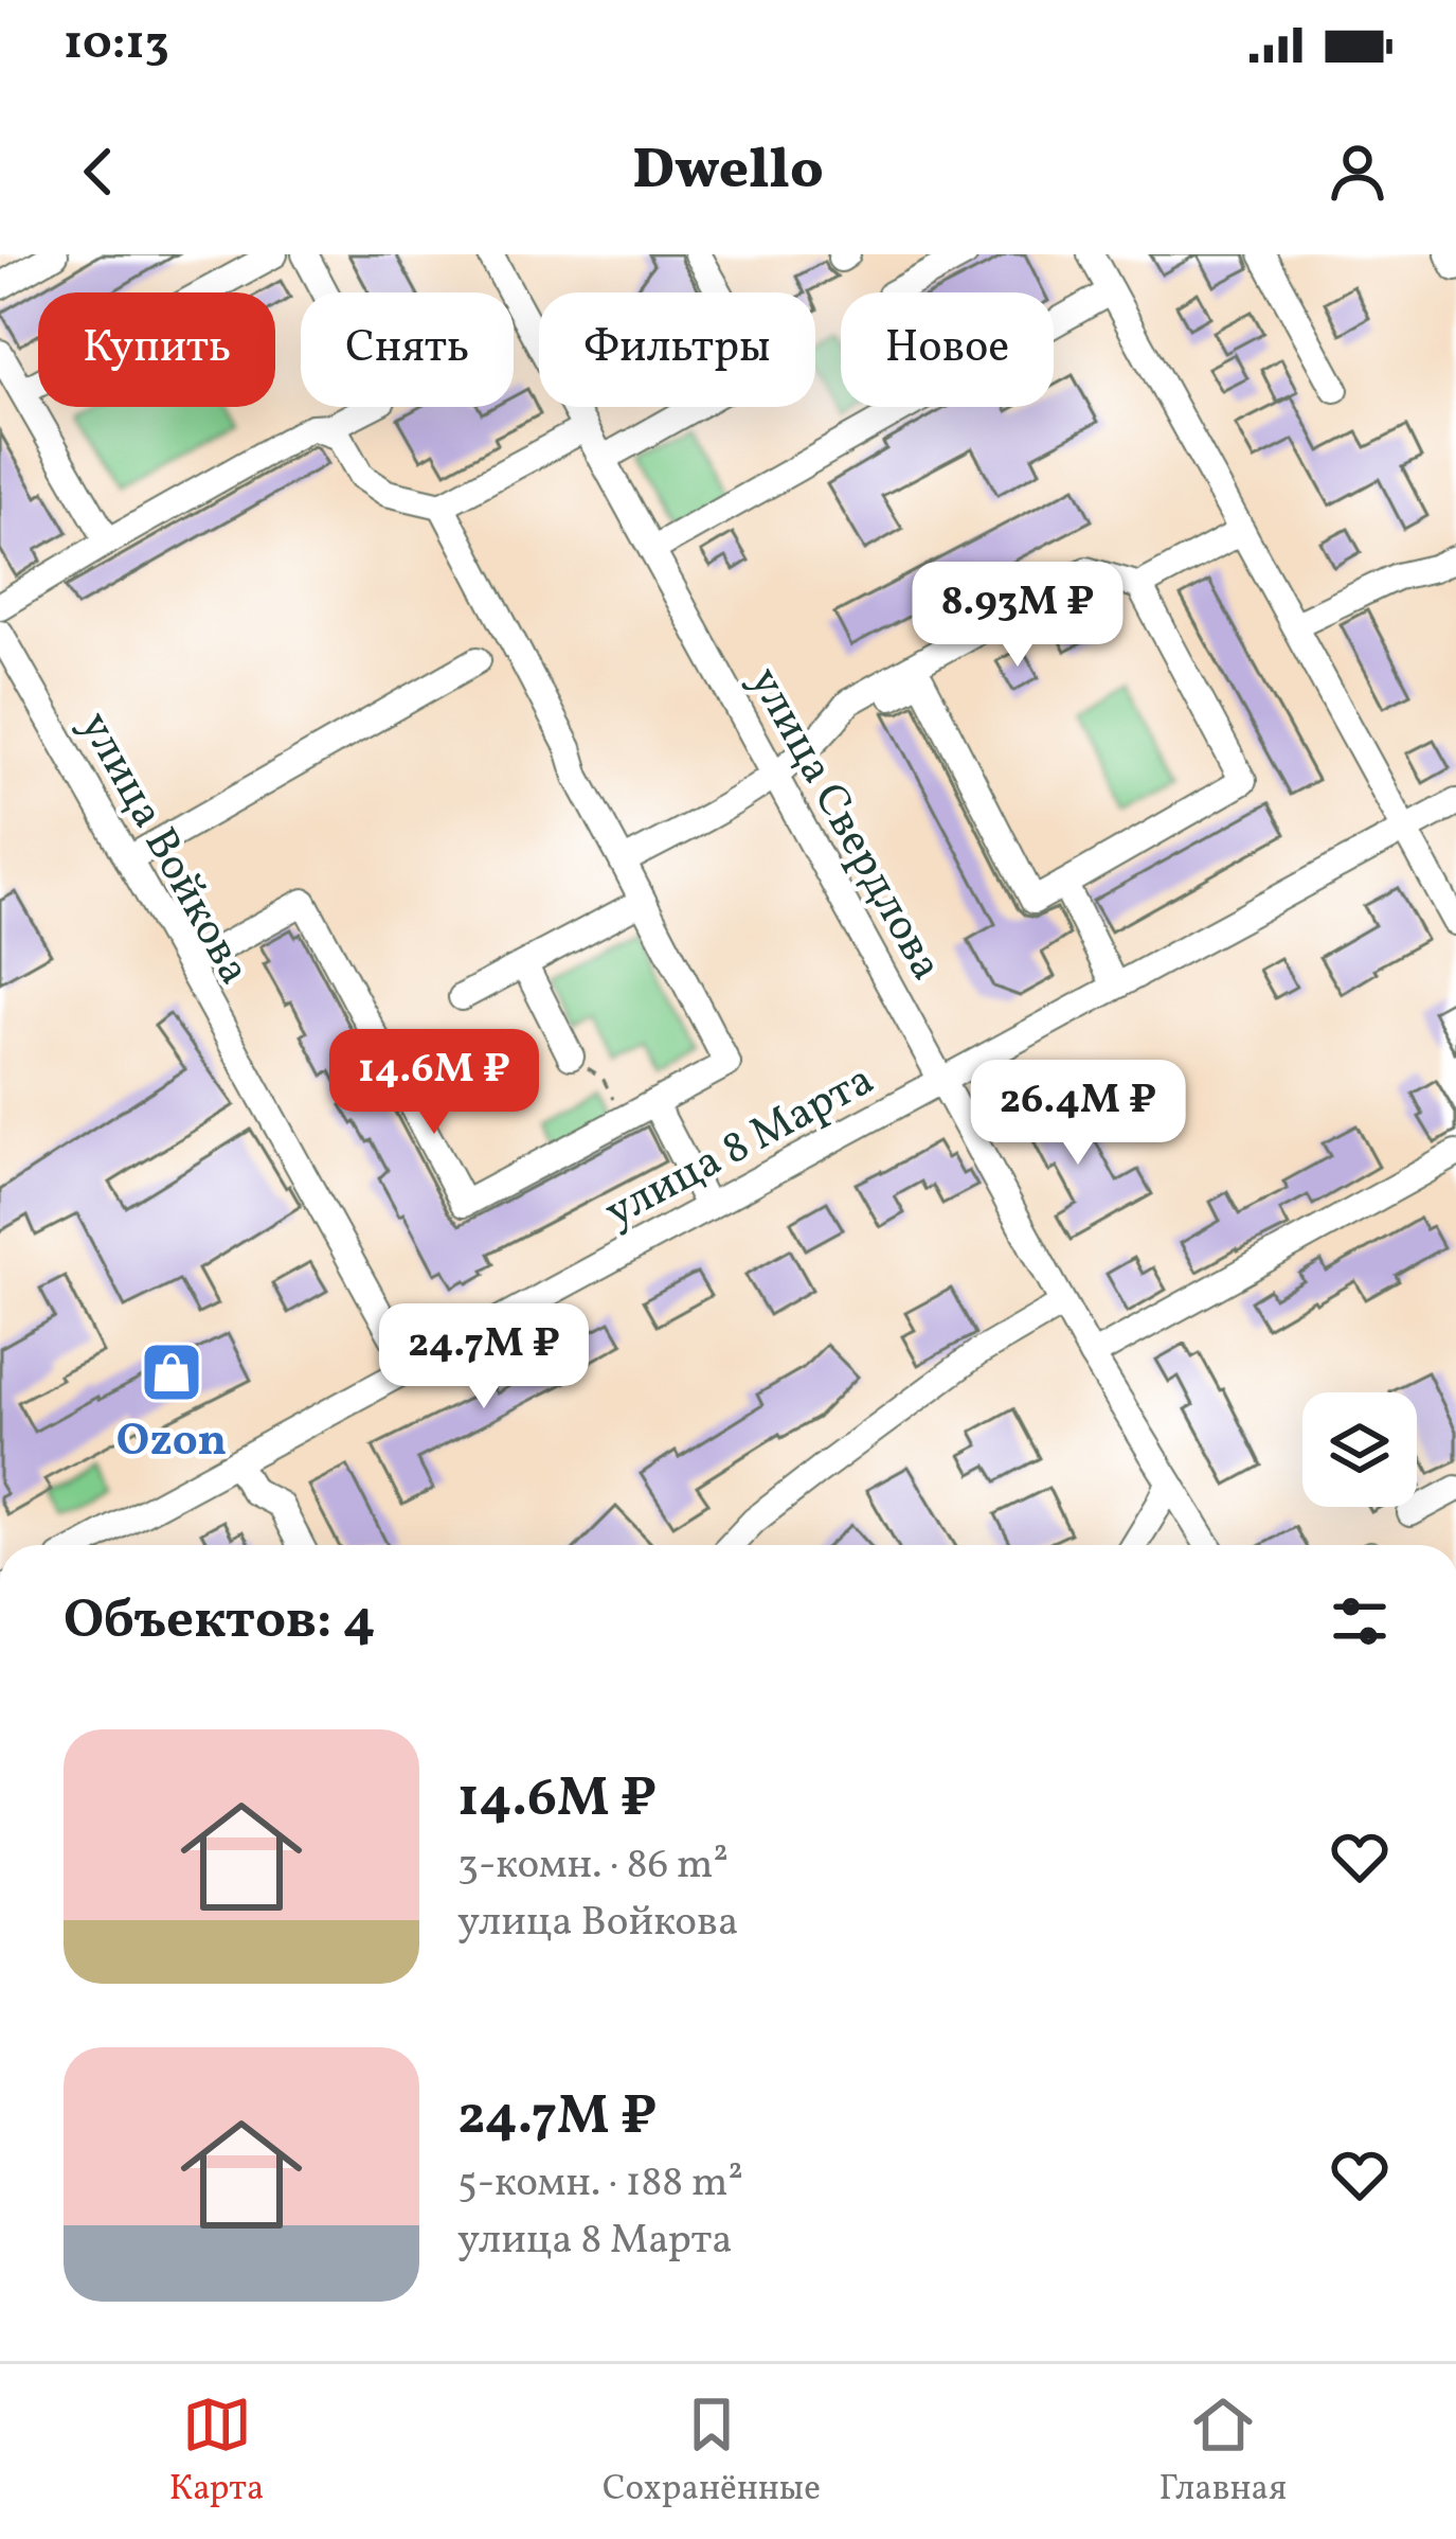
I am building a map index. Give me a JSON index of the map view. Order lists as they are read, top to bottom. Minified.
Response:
{"streets":{"street":["улица Свердлова","улица Войкова","улица 8 Марта"]},"crossings":[["улица Свердлова","улица 8 Марта"],["улица Войкова","улица 8 Марта"]],"places":{"shop":["Ozon"]},"page":{"status":"10:13","header":"Dwello","chip":["Купить","Снять","Фильтры","Новое"],"price":["8.93M ₽","14.6M ₽","26.4M ₽","24.7M ₽"],"heading":"Объектов: 4","list":[{"name":"14.6M ₽","note":"3-комн. · 86 m² · улица Войкова"},{"name":"24.7M ₽","note":"5-комн. · 188 m² · улица 8 Марта"}],"tabs":["Карта","Сохранённые","Главная"]}}
